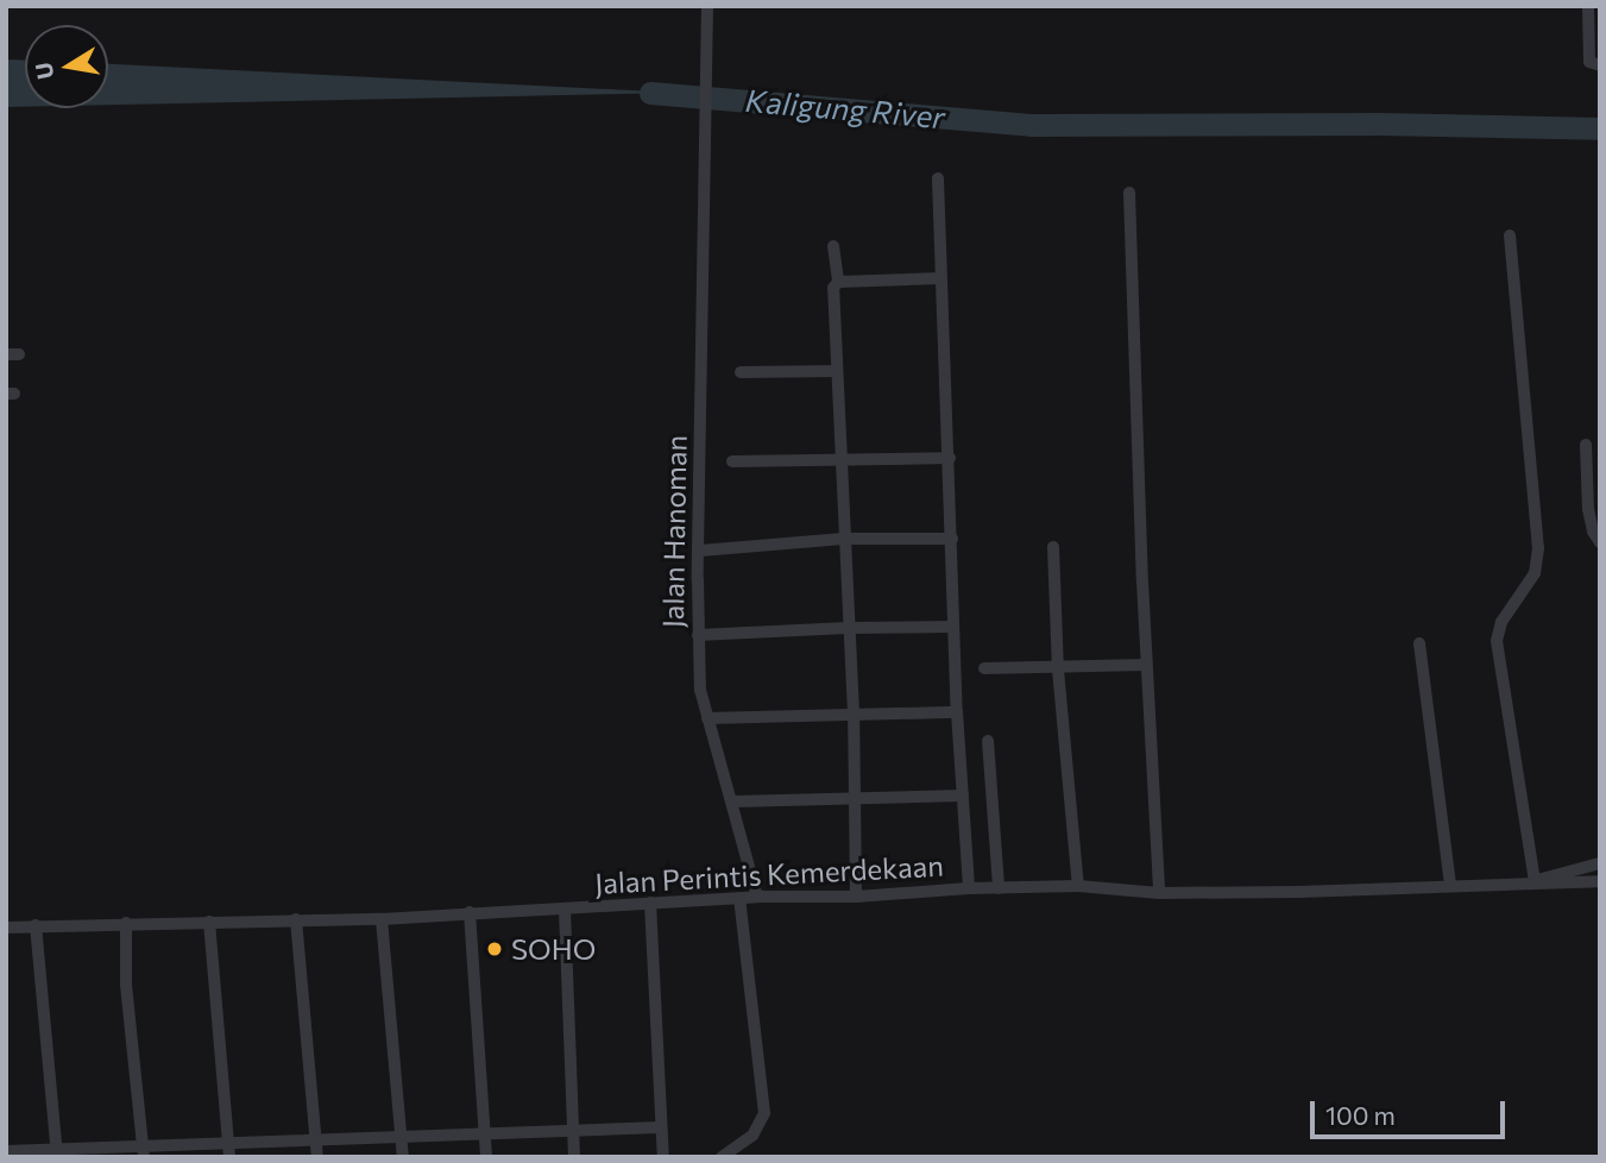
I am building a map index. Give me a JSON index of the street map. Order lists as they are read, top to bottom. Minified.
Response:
{"streets":{"street":["Jalan Hanoman","Jalan Perintis Kemerdekaan"]},"crossings":[["Jalan Hanoman","Jalan Perintis Kemerdekaan"]],"water":["Kaligung River"],"places":["SOHO"],"scale_bar":"100 m","north":"left"}
